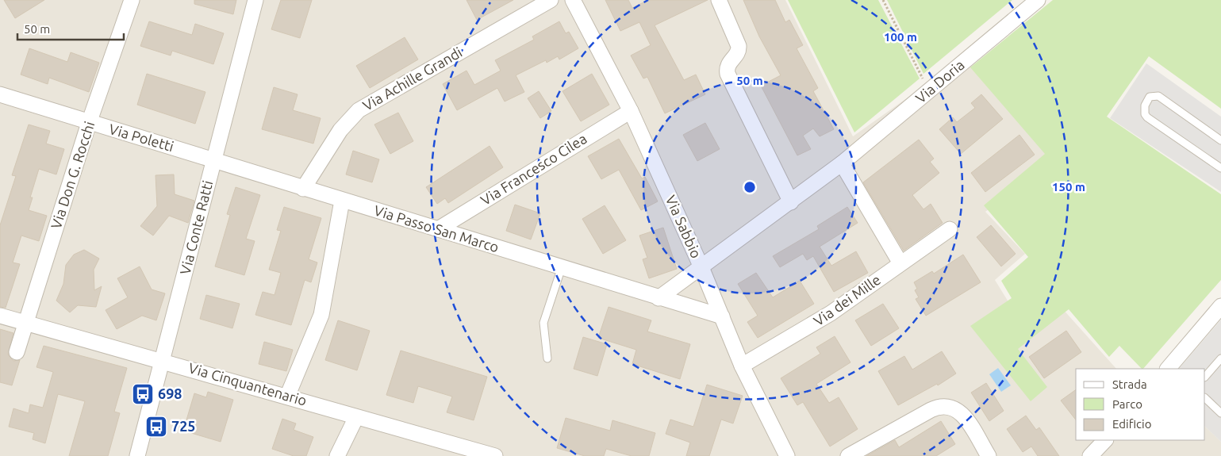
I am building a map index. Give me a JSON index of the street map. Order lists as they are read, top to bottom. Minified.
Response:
{"streets":{"street":["Via Achille Grandi","Via Doria","Via Poletti","Via Francesco Cilea","Via Don G. Rocchi","Via Sabbio","Via Conte Ratti","Via Passo San Marco","Via dei Mille","Via Cinquantenario"]},"crossings":[["Via Achille Grandi","Via Passo San Marco"],["Via Doria","Via Sabbio"],["Via Poletti","Via Don G. Rocchi"],["Via Poletti","Via Conte Ratti"],["Via Poletti","Via Passo San Marco"],["Via Francesco Cilea","Via Sabbio"],["Via Francesco Cilea","Via Passo San Marco"],["Via Don G. Rocchi","Via Cinquantenario"],["Via Sabbio","Via Passo San Marco"],["Via Sabbio","Via dei Mille"],["Via Conte Ratti","Via Passo San Marco"],["Via Conte Ratti","Via Cinquantenario"]],"places":{"bus stop":["698","725"]},"legend":["Strada","Parco","Edificio"],"scale_bar":"50 m","rings":["100 m","50 m","150 m"]}
